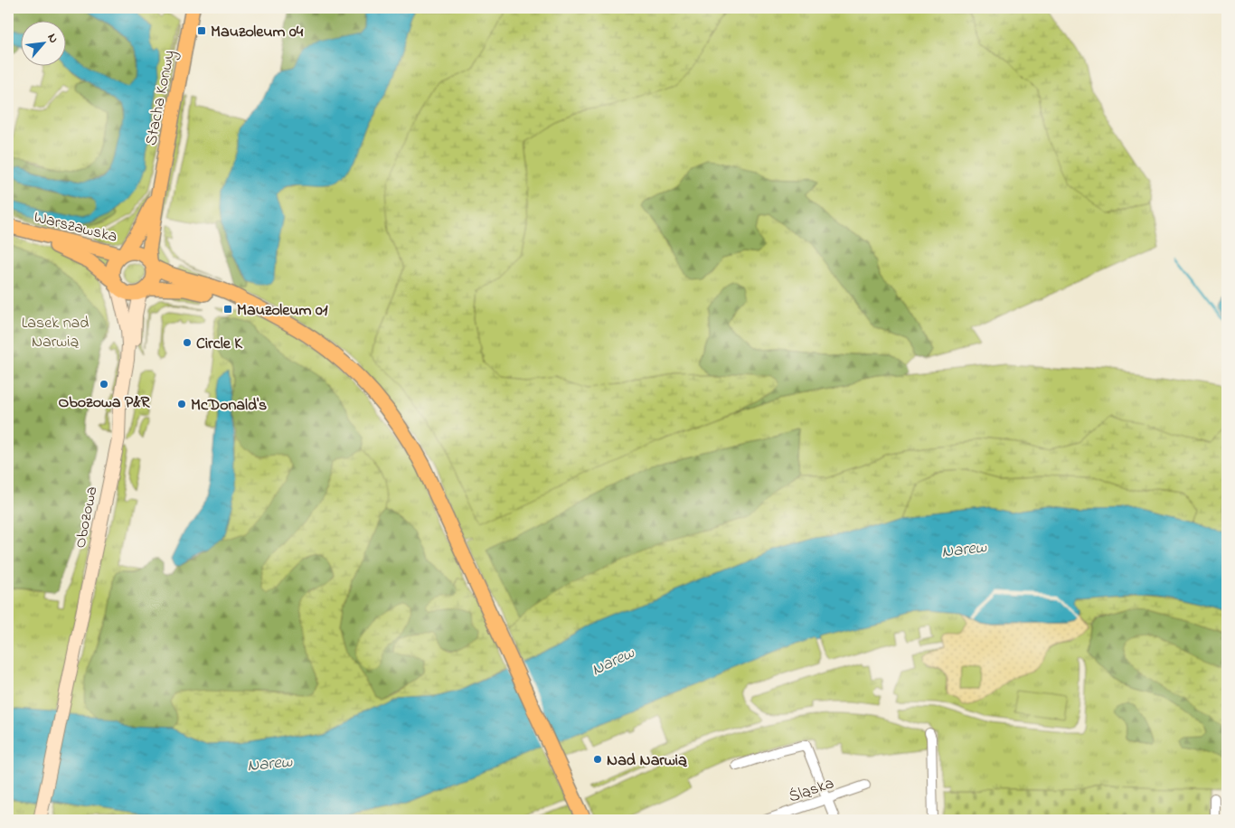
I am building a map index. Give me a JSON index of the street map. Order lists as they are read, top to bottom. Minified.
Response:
{"streets":{"main road":["Stacha Konwy","Warszawska"],"street":["Obozowa","Śląska"]},"crossings":[["Stacha Konwy","Warszawska"],["Stacha Konwy","Obozowa"],["Warszawska","Obozowa"]],"water":["Narew"],"parks":["Lasek nad Narwią"],"places":{"transit":["Mauzoleum 04","Mauzoleum 01"],"other":["Circle K","Obozowa P&R","McDonald's","Nad Narwią"]},"north":"top right"}
